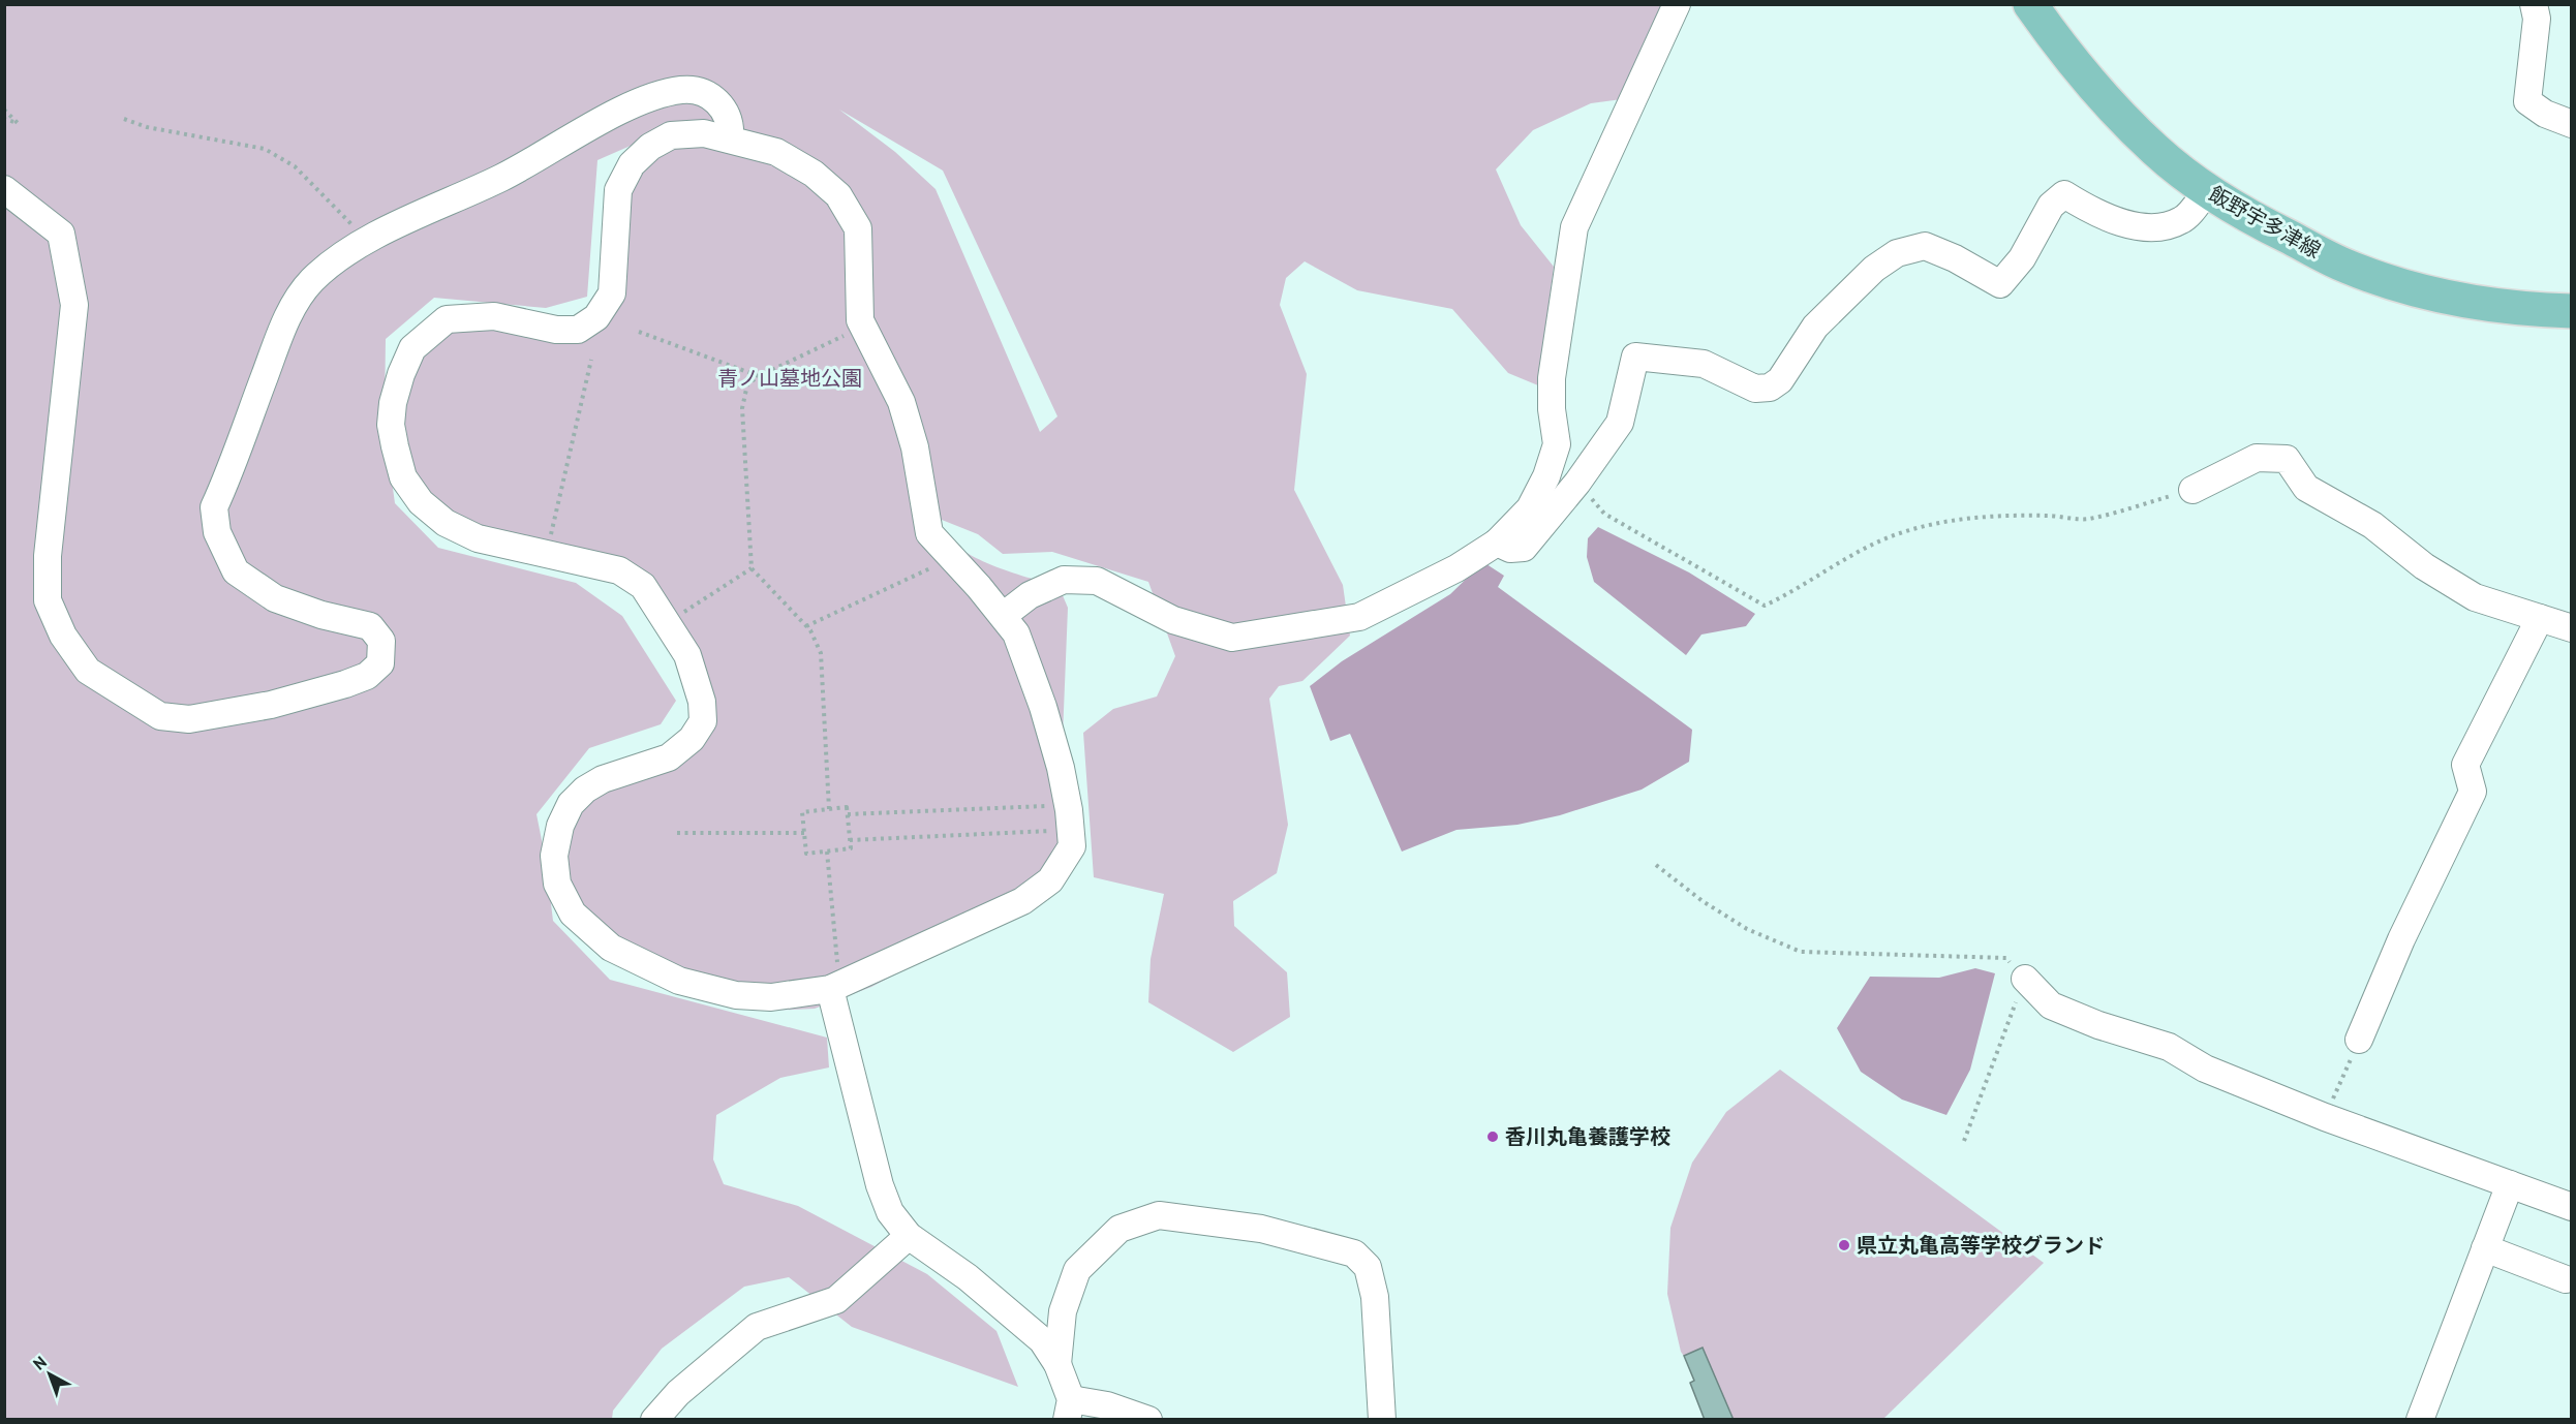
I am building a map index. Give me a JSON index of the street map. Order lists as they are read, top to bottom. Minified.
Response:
{"streets":{"main road":["飯野宇多津線"]},"parks":["青ノ山墓地公園"],"places":["香川丸亀養護学校","県立丸亀高等学校グランド"],"north":"top left"}
